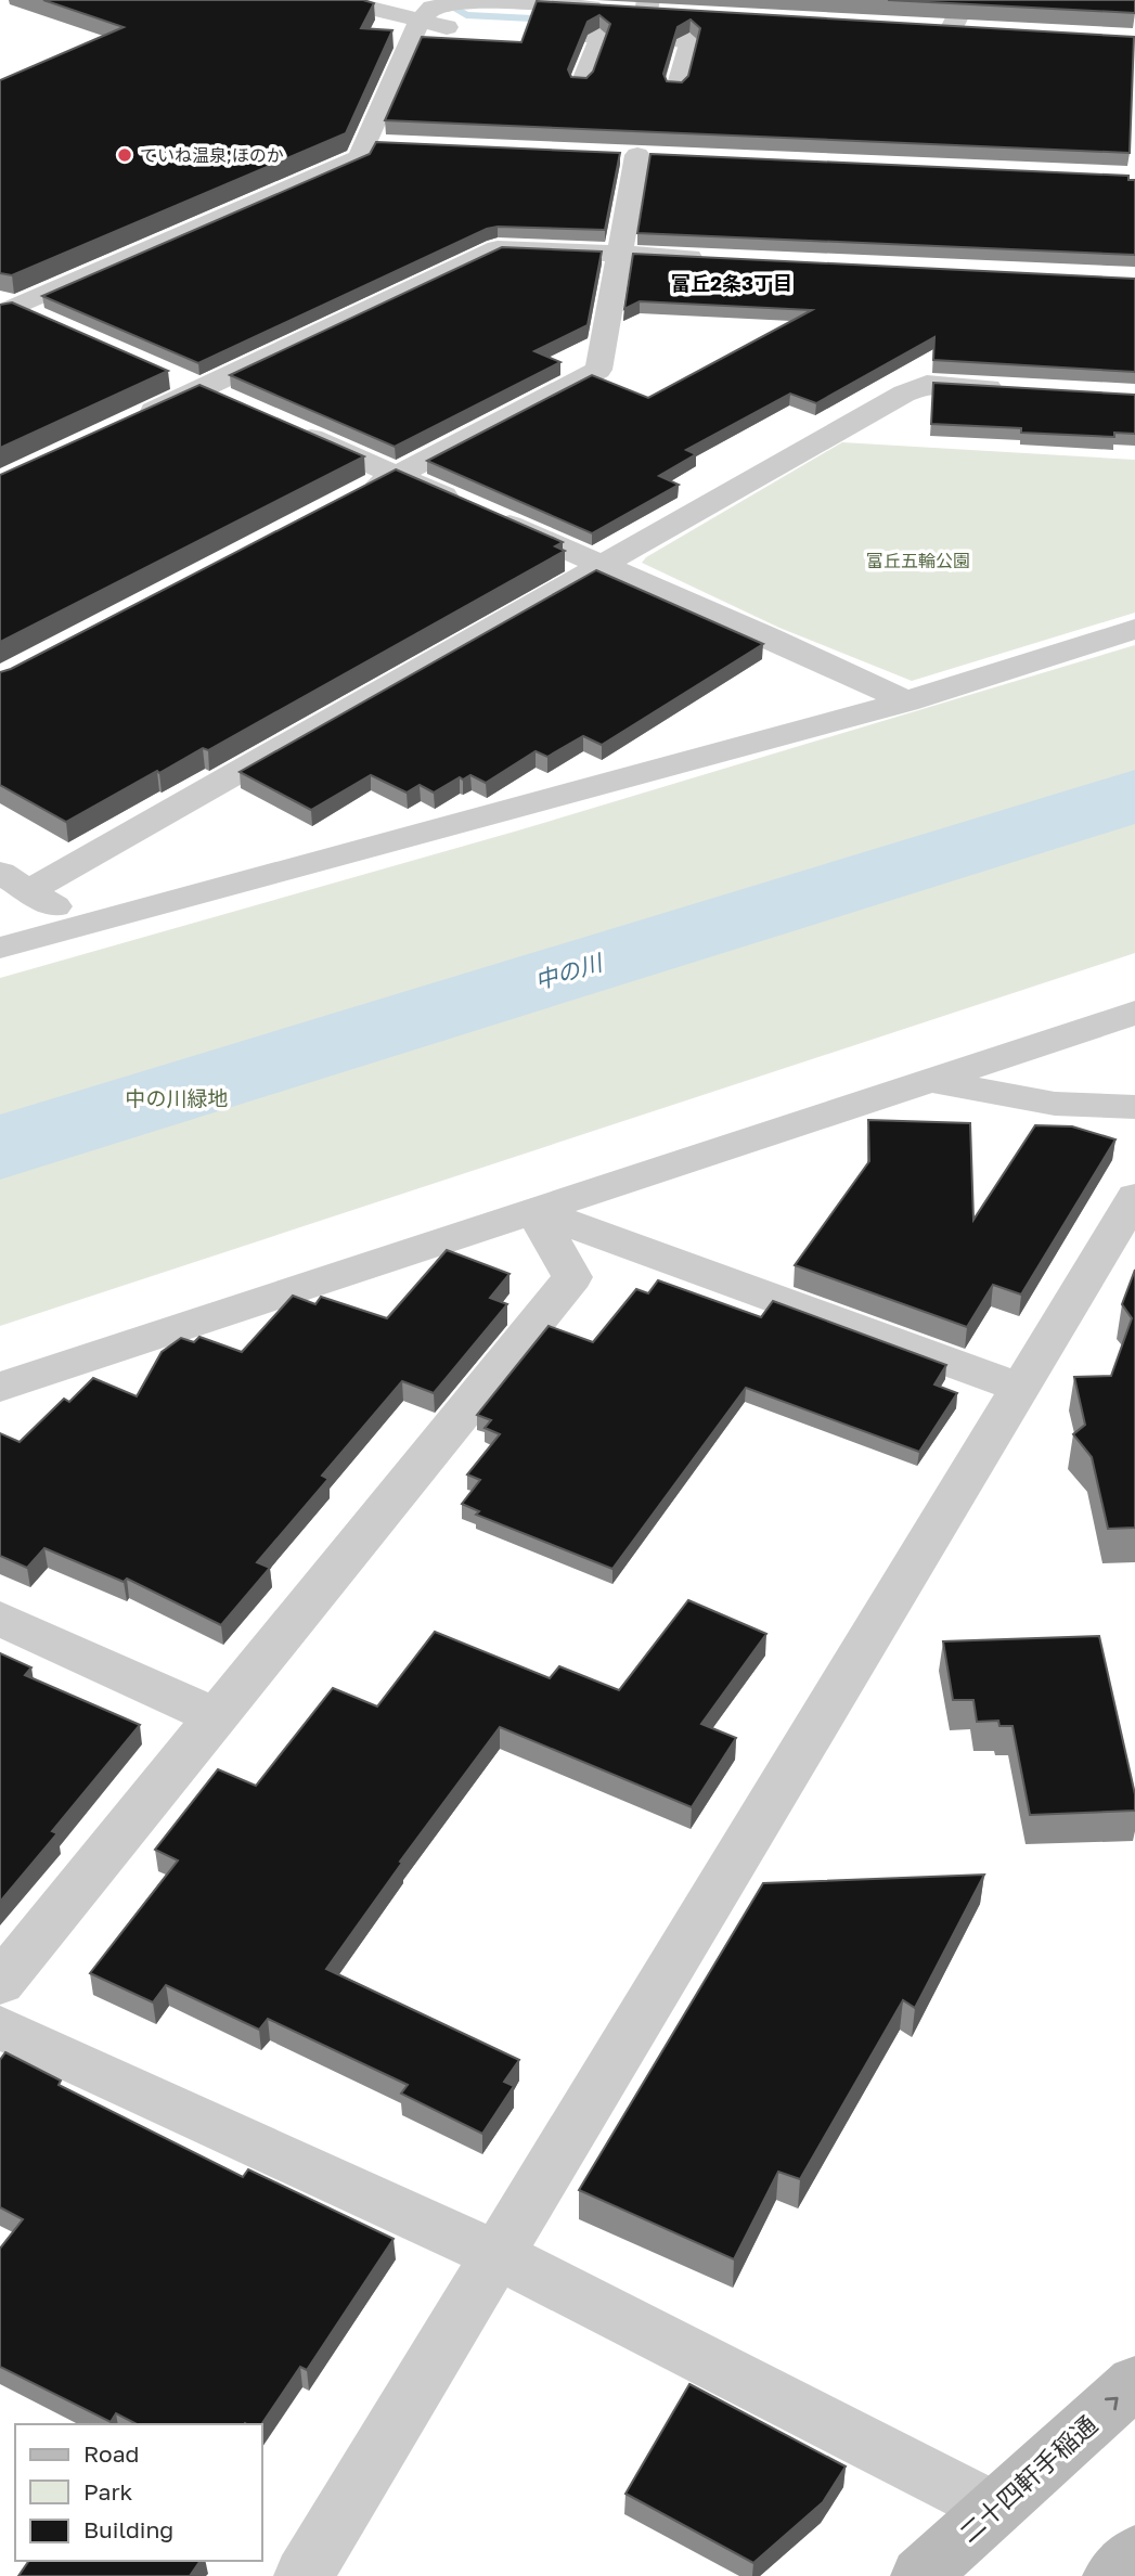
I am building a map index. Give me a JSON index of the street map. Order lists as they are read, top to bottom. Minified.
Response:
{"streets":{"street":["二十四軒手稲通"]},"one_way":["二十四軒手稲通"],"districts":["富丘2条3丁目"],"water":["中の川"],"parks":["富丘五輪公園","中の川緑地"],"places":["ていね温泉;ほのか"],"legend":["Road","Park","Building"]}
